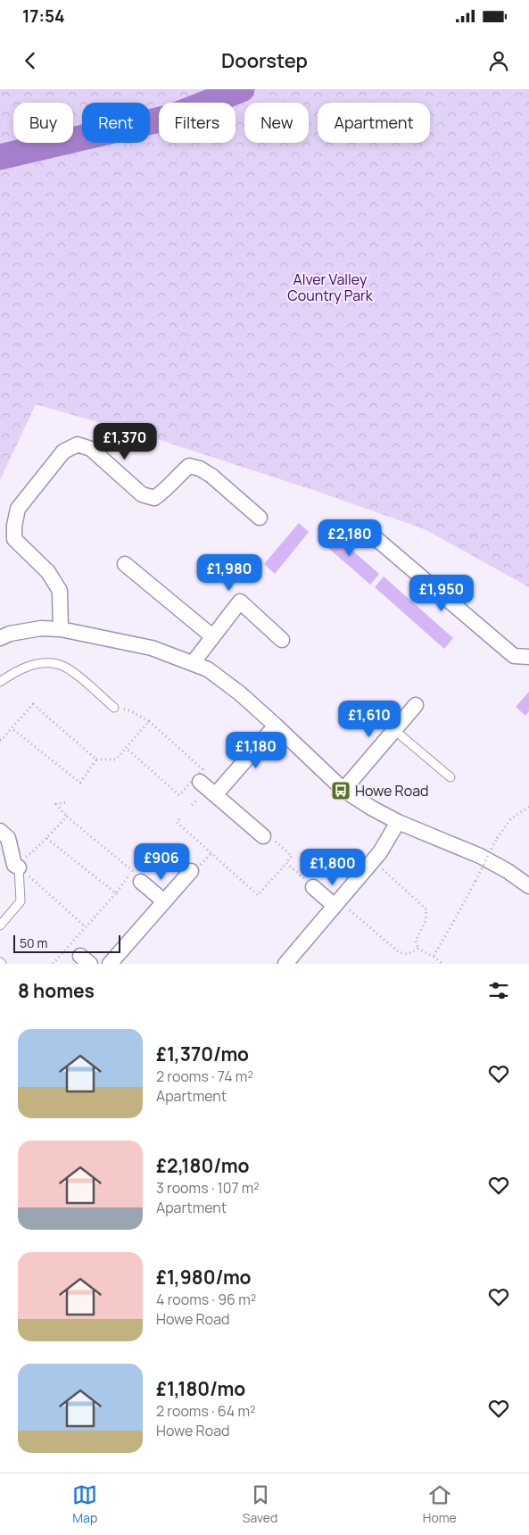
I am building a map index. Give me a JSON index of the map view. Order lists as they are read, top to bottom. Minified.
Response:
{"parks":["Alver Valley Country Park"],"places":{"bus stop":["Howe Road"]},"scale_bar":"50 m","page":{"status":"17:54","header":"Doorstep","chip":["Buy","Rent","Filters","New","Apartment"],"price":["£1,370","£2,180","£1,980","£1,950","£1,610","£1,180","£906","£1,800"],"scale":"50 m","heading":"8 homes","list":[{"name":"£1,370/mo","note":"2 rooms · 74 m² · Apartment"},{"name":"£2,180/mo","note":"3 rooms · 107 m² · Apartment"},{"name":"£1,980/mo","note":"4 rooms · 96 m² · Howe Road"},{"name":"£1,180/mo","note":"2 rooms · 64 m² · Howe Road"}],"tabs":["Map","Saved","Home"]}}
